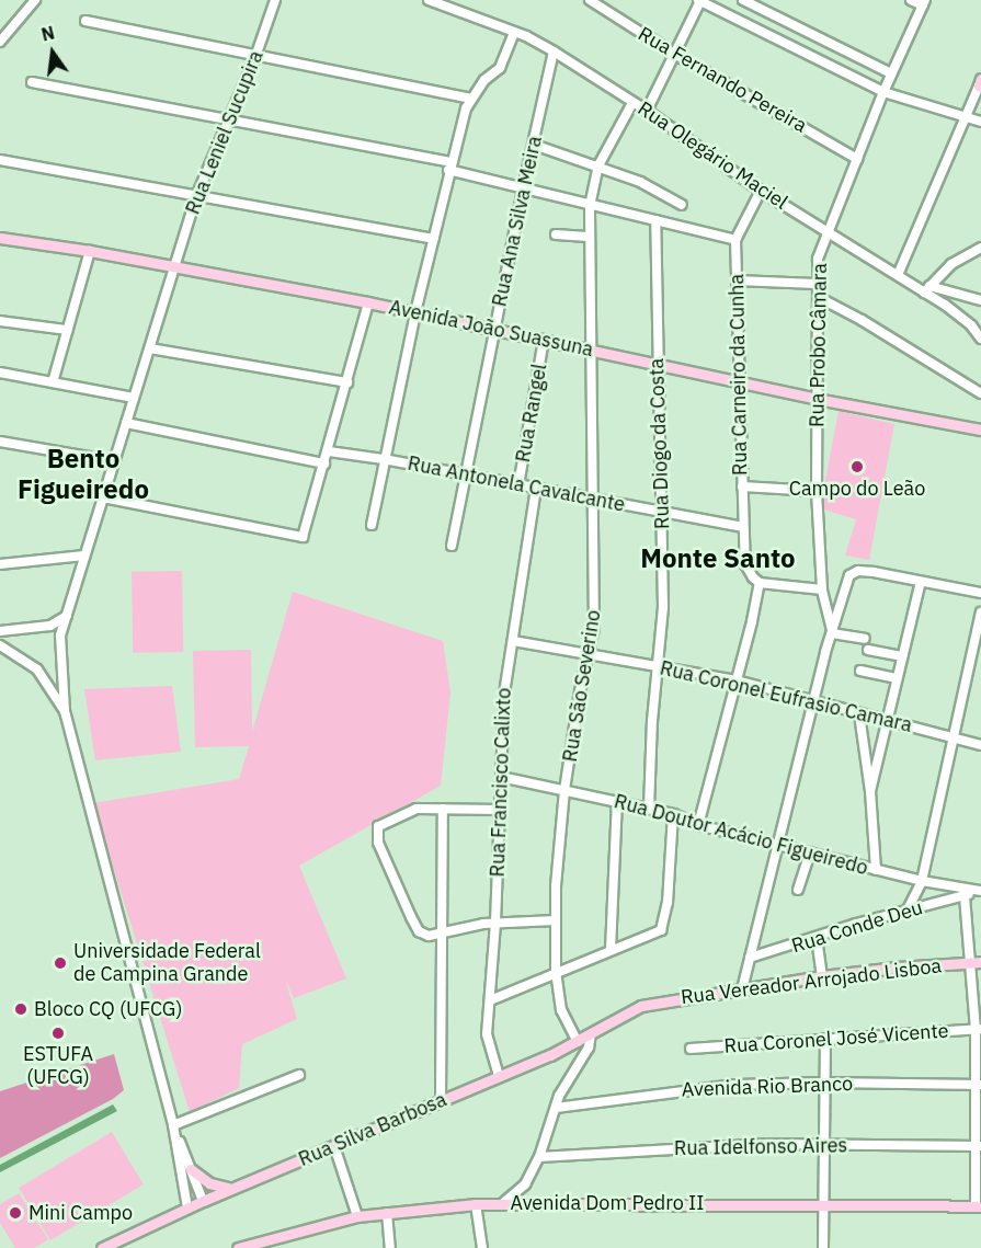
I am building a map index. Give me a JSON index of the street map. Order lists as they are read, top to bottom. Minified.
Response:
{"streets":{"main road":["Avenida João Suassuna","Rua Vereador Arrojado Lisboa","Rua Silva Barbosa","Avenida Dom Pedro II"],"street":["Rua Fernando Pereira","Rua Leniel Sucupira","Rua Olegário Maciel","Rua Ana Silva Meira","Rua Probo Câmara","Rua Carneiro da Cunha","Rua Rangel","Rua Diogo da Costa","Rua Antonela Cavalcante","Rua São Severino","Rua Coronel Eufrasio Camara","Rua Francisco Calixto","Rua Doutor Acácio Figueiredo","Rua Conde Deu","Rua Coronel José Vicente","Avenida Rio Branco","Rua Idelfonso Aires"]},"crossings":[["Rua Fernando Pereira","Rua Probo Câmara"],["Rua Leniel Sucupira","Avenida João Suassuna"],["Rua Olegário Maciel","Rua Ana Silva Meira"],["Rua Olegário Maciel","Rua Probo Câmara"],["Rua Olegário Maciel","Rua Carneiro da Cunha"],["Rua Olegário Maciel","Rua São Severino"],["Rua Ana Silva Meira","Avenida João Suassuna"],["Rua Ana Silva Meira","Rua Antonela Cavalcante"],["Avenida João Suassuna","Rua Probo Câmara"],["Avenida João Suassuna","Rua Carneiro da Cunha"],["Avenida João Suassuna","Rua Rangel"],["Avenida João Suassuna","Rua Diogo da Costa"],["Avenida João Suassuna","Rua São Severino"],["Rua Carneiro da Cunha","Rua Antonela Cavalcante"],["Rua Rangel","Rua Antonela Cavalcante"],["Rua Diogo da Costa","Rua Antonela Cavalcante"],["Rua Diogo da Costa","Rua Coronel Eufrasio Camara"],["Rua Diogo da Costa","Rua Doutor Acácio Figueiredo"],["Rua Antonela Cavalcante","Rua São Severino"],["Rua Antonela Cavalcante","Rua Francisco Calixto"],["Rua São Severino","Rua Coronel Eufrasio Camara"],["Rua São Severino","Rua Doutor Acácio Figueiredo"],["Rua São Severino","Rua Silva Barbosa"],["Rua Coronel Eufrasio Camara","Rua Francisco Calixto"],["Rua Francisco Calixto","Rua Doutor Acácio Figueiredo"],["Rua Francisco Calixto","Rua Silva Barbosa"],["Rua Doutor Acácio Figueiredo","Rua Conde Deu"],["Rua Vereador Arrojado Lisboa","Rua Silva Barbosa"]],"districts":["Bento Figueiredo","Monte Santo"],"places":["Campo do Leão","Universidade Federal de Campina Grande","Bloco CQ (UFCG)","ESTUFA (UFCG)","Mini Campo"],"north":"top"}
